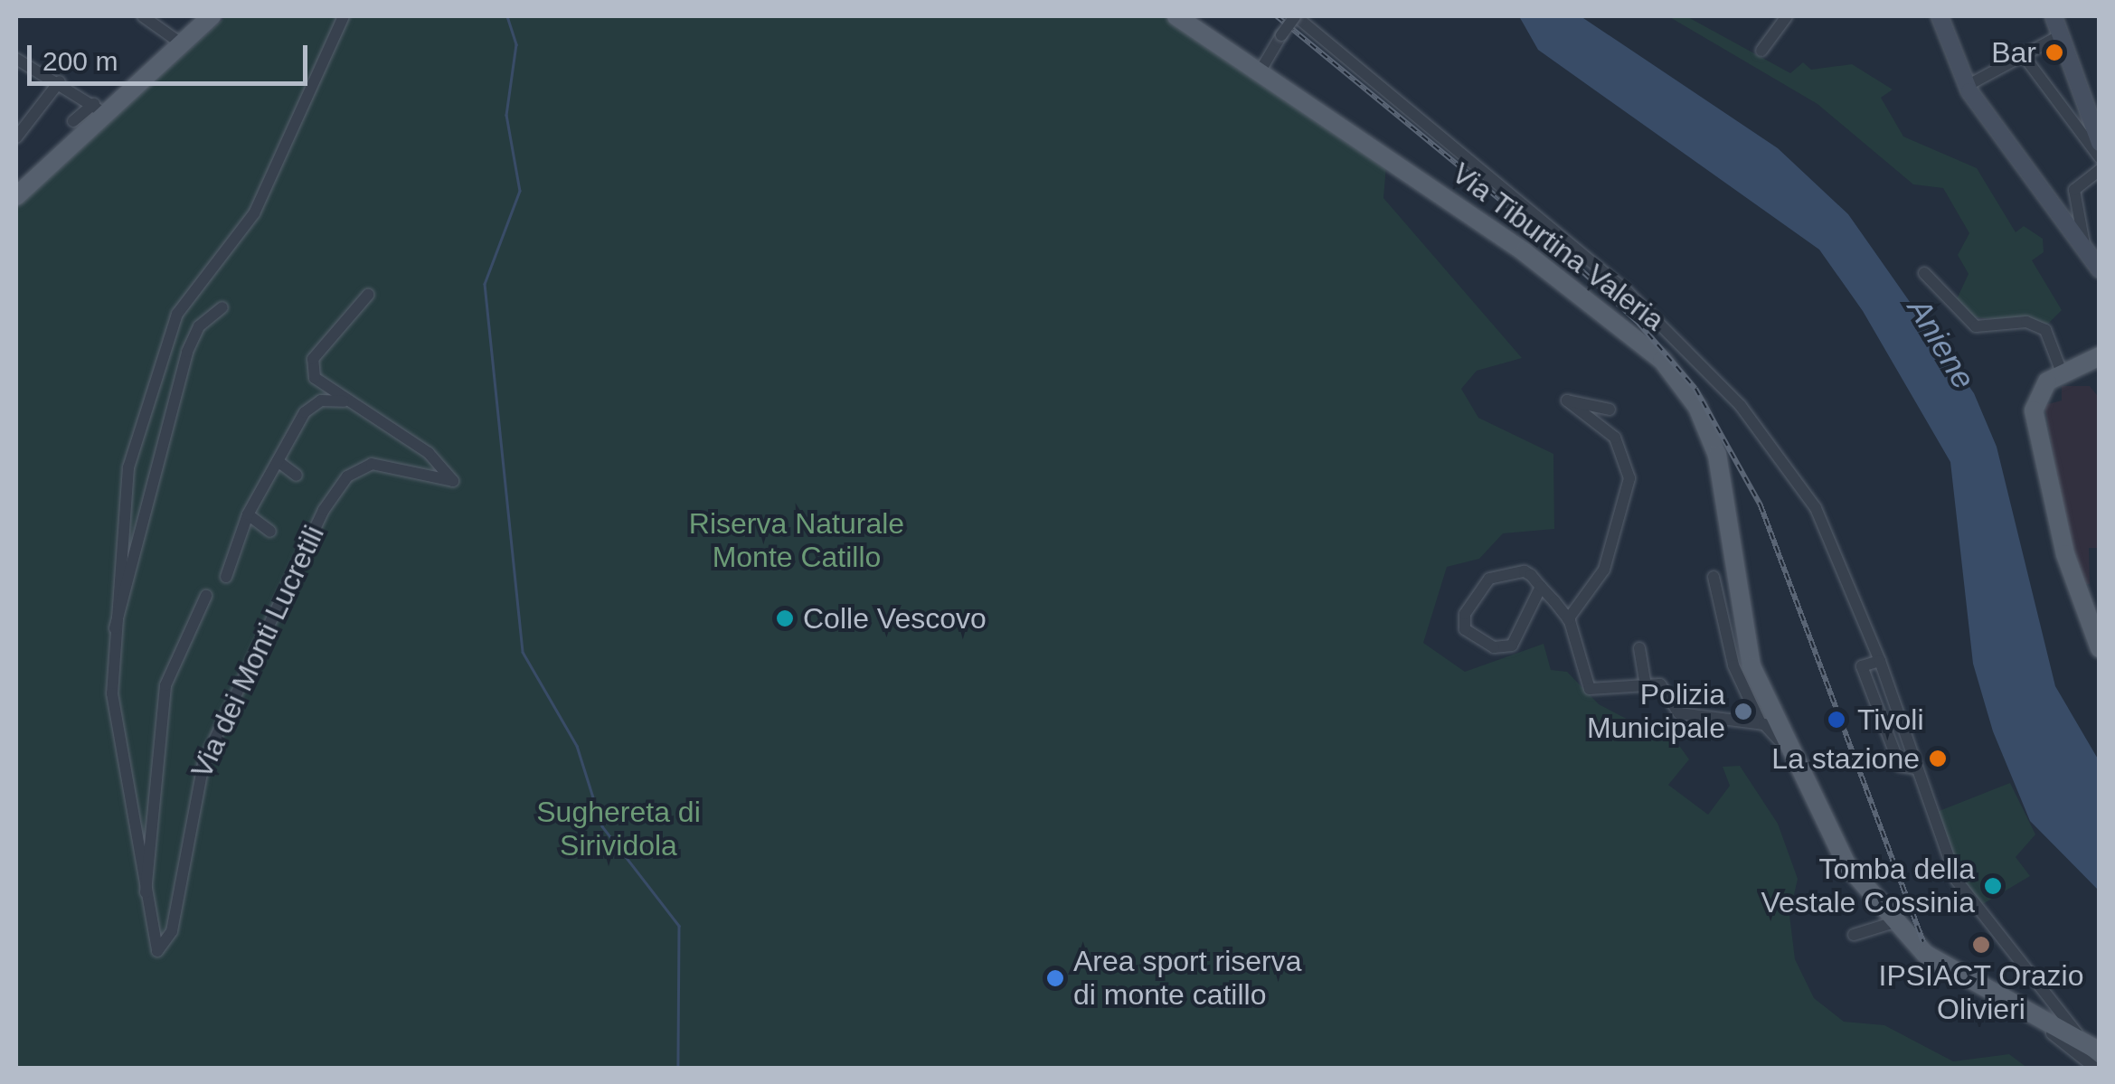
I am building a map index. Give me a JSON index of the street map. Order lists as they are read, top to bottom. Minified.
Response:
{"streets":{"main road":["Via Tiburtina Valeria"],"street":["Via dei Monti Lucretili"]},"water":["Aniene"],"parks":["Riserva Naturale Monte Catillo","Sughereta di Sirividola"],"places":["Bar","Colle Vescovo","Polizia Municipale","Tivoli","La stazione","Tomba della Vestale Cossinia","IPSIACT Orazio Olivieri","Area sport riserva di monte catillo"],"scale_bar":"200 m"}
